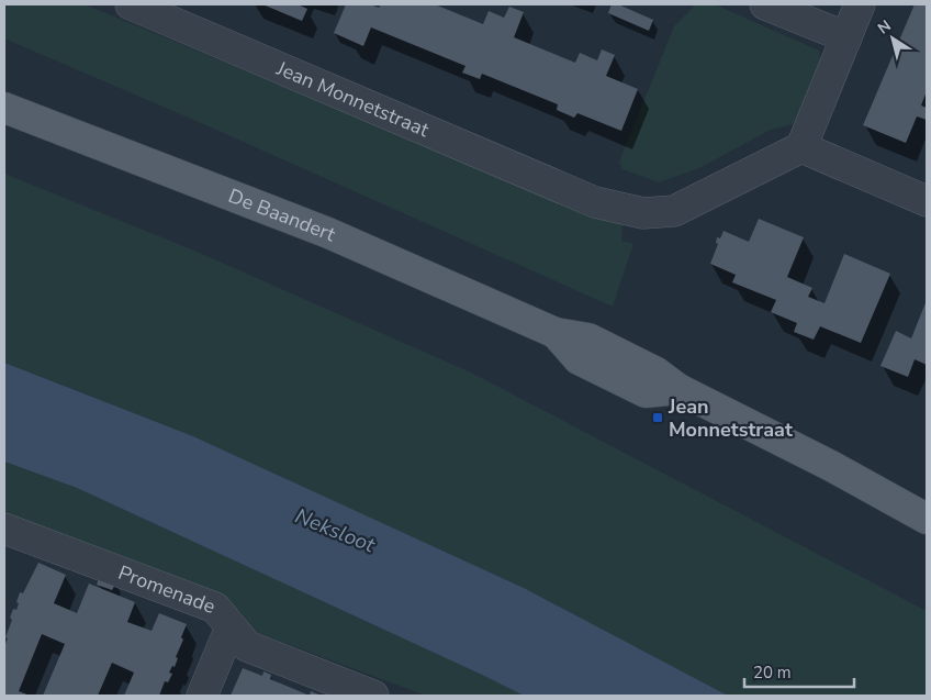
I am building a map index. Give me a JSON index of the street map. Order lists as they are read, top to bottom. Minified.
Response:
{"streets":{"main road":["De Baandert"],"street":["Jean Monnetstraat","Promenade"]},"water":["Neksloot"],"places":{"transit":["Jean Monnetstraat"]},"scale_bar":"20 m","north":"top left"}
